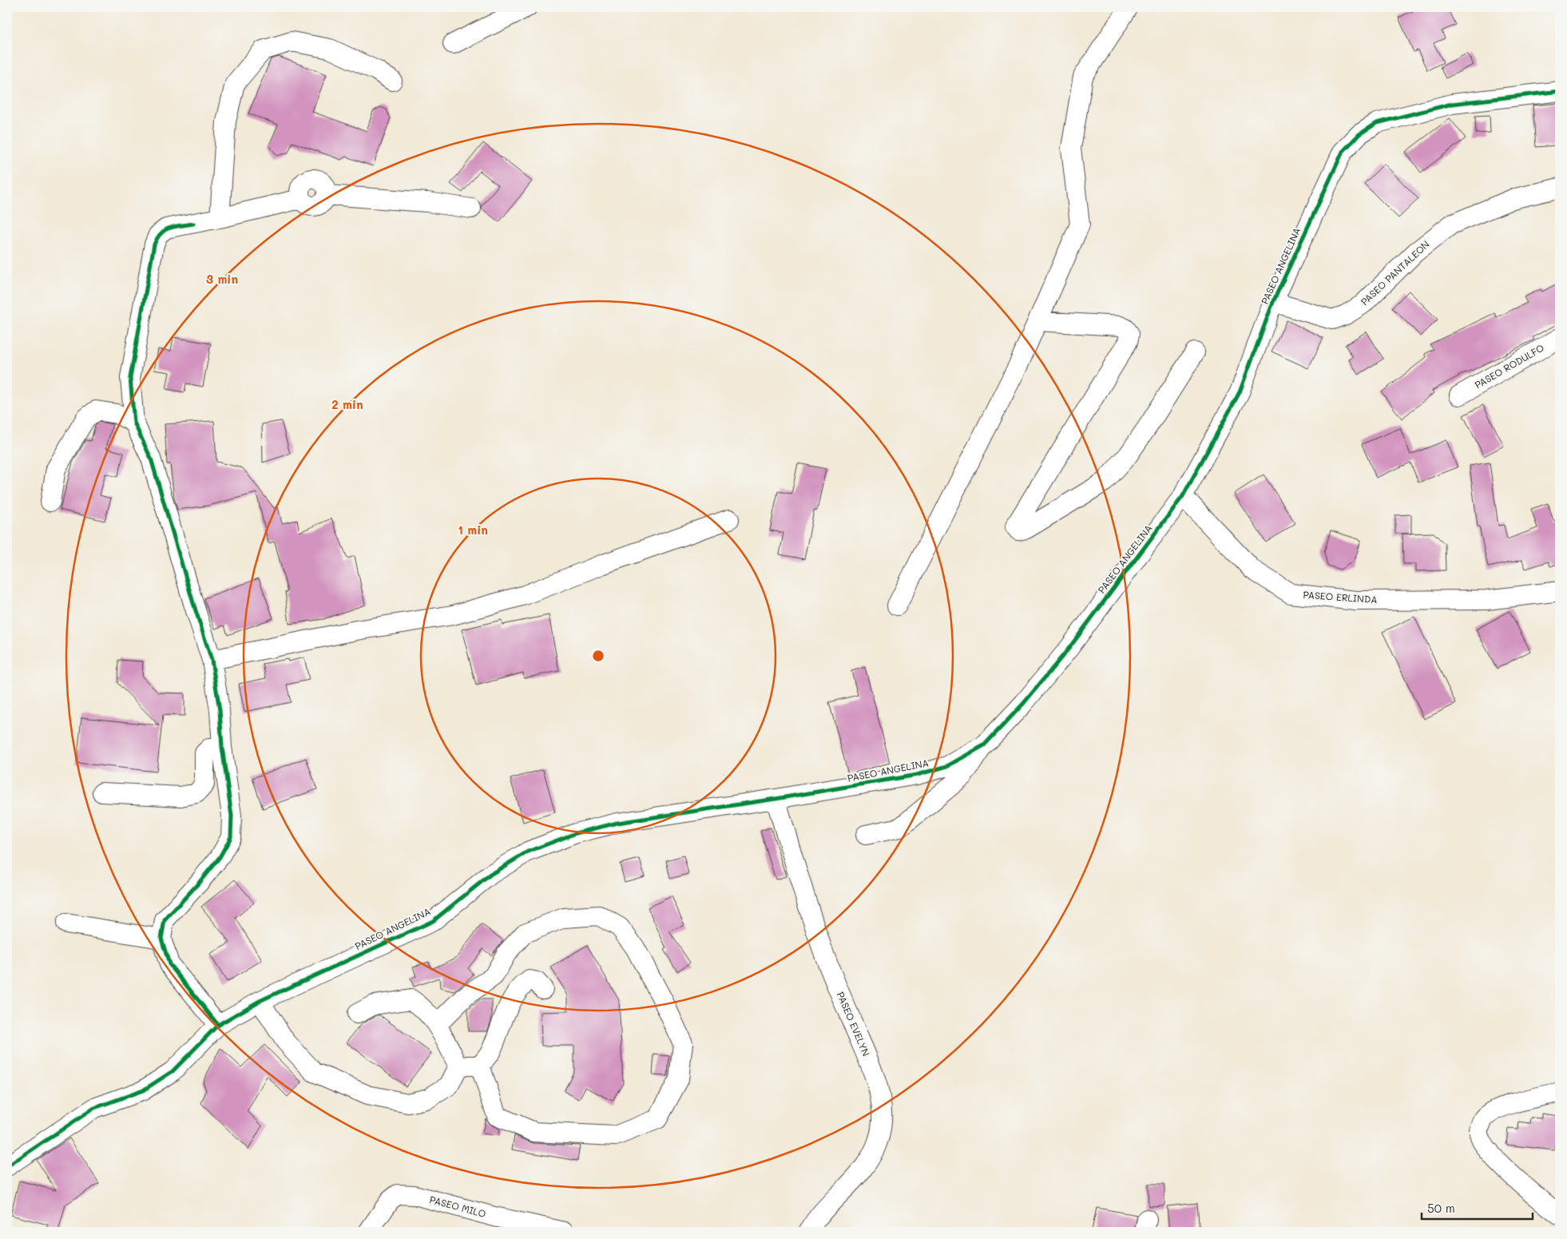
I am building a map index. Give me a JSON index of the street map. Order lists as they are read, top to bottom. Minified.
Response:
{"streets":{"street":["PASEO ANGELINA","PASEO PANTALEON","PASEO RODULFO","PASEO ERLINDA","PASEO EVELYN","PASEO MILO"]},"crossings":[["PASEO ANGELINA","PASEO PANTALEON"],["PASEO ANGELINA","PASEO ERLINDA"],["PASEO ANGELINA","PASEO EVELYN"]],"scale_bar":"50 m","rings":["3 min","2 min","1 min"]}
